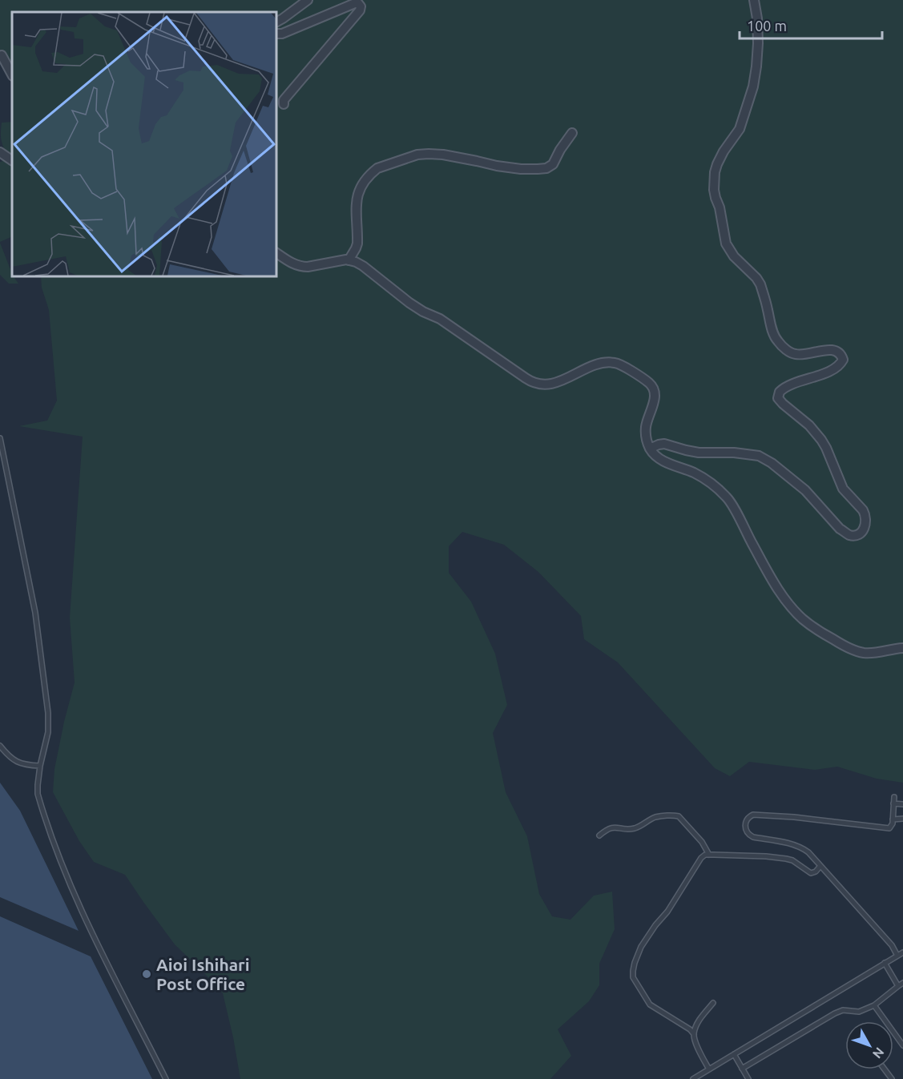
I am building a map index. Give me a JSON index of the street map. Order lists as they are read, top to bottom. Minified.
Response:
{"places":["Aioi Ishihari Post Office"],"scale_bar":"100 m","north":"bottom right"}
